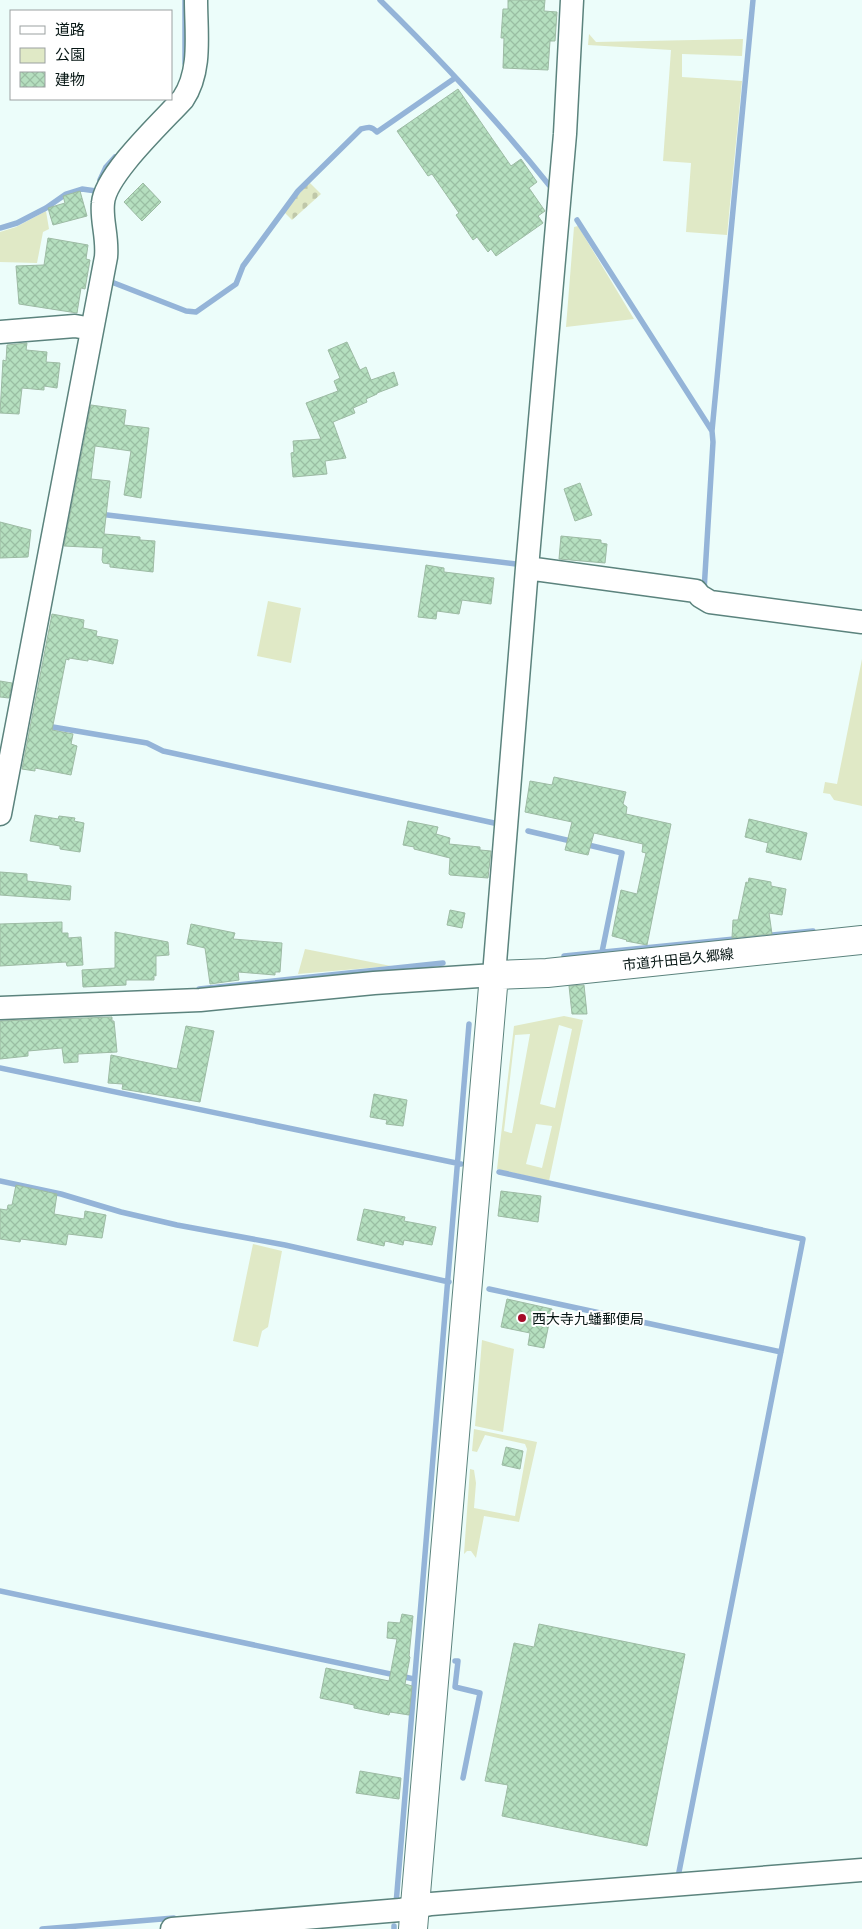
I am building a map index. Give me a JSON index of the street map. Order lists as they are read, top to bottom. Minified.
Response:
{"streets":{"street":["市道升田邑久郷線"]},"places":["西大寺九蟠郵便局"],"legend":["道路","公園","建物"]}
